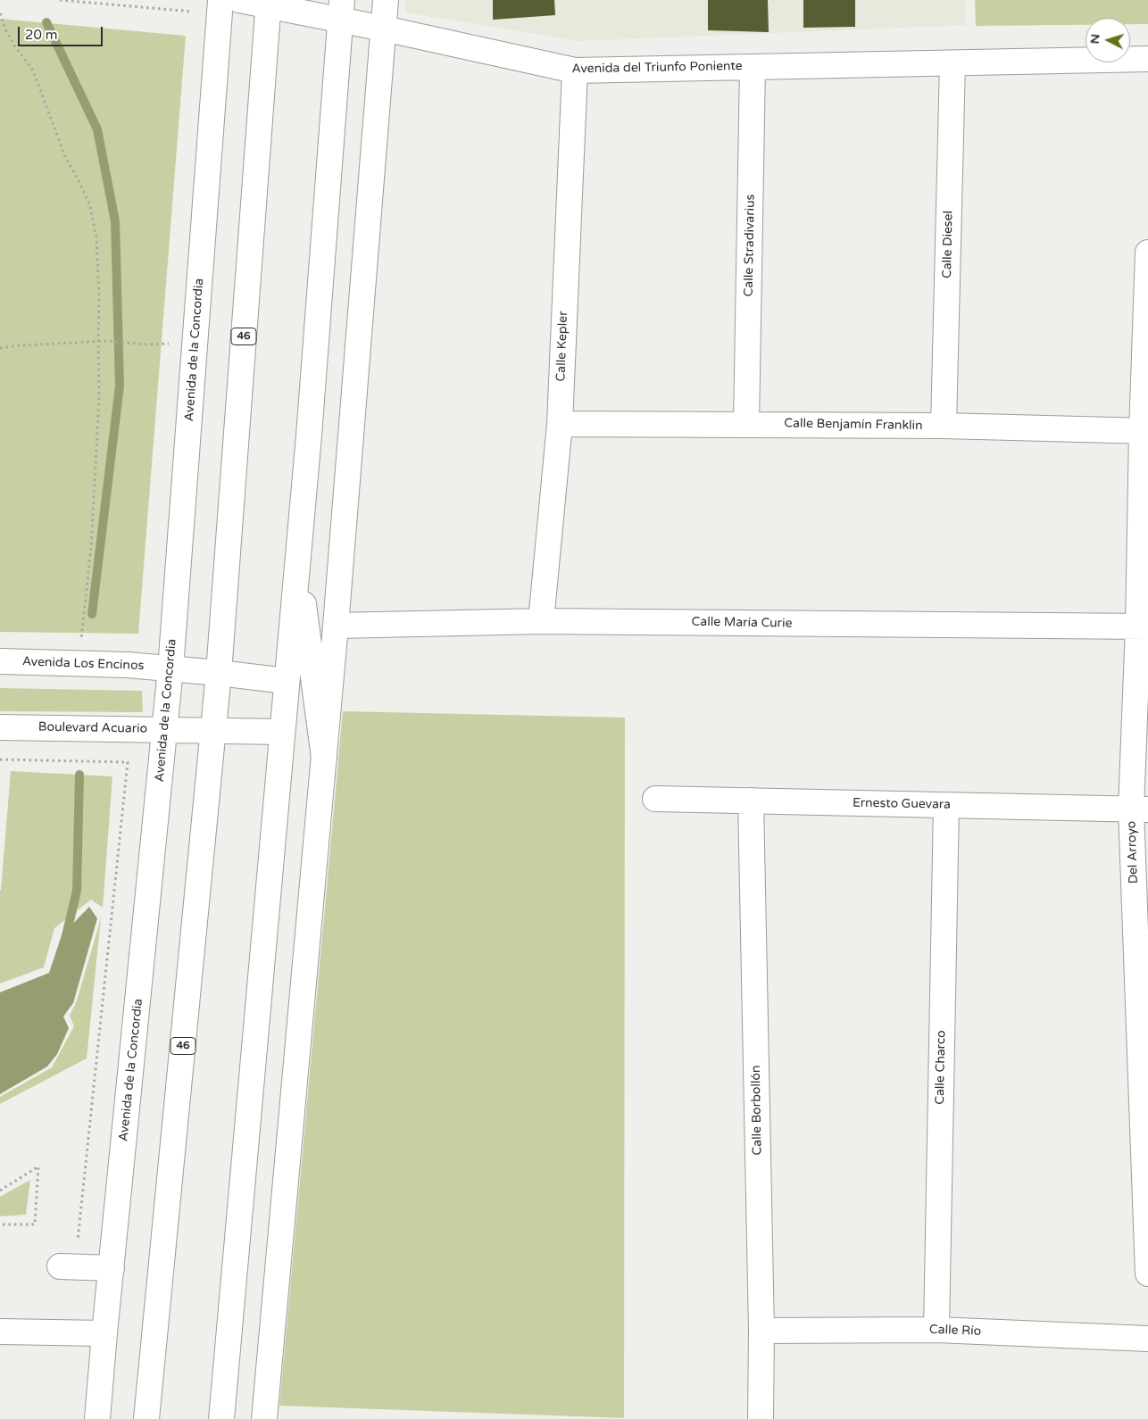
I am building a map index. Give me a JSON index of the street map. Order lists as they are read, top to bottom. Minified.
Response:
{"streets":{"street":["Avenida del Triunfo Poniente","Calle Diesel","Calle Stradivarius","46","Calle Kepler","Avenida de la Concordia","Calle Benjamín Franklin","Calle María Curie","Avenida Los Encinos","Boulevard Acuario","Ernesto Guevara","Del Arroyo","Calle Charco","Calle Borbollón","Calle Río"]},"crossings":[["Avenida del Triunfo Poniente","Calle Diesel"],["Avenida del Triunfo Poniente","Calle Stradivarius"],["Avenida del Triunfo Poniente","46"],["Avenida del Triunfo Poniente","Calle Kepler"],["Calle Diesel","Calle Benjamín Franklin"],["Calle Stradivarius","Calle Benjamín Franklin"],["46","Avenida Los Encinos"],["46","Boulevard Acuario"],["Calle Kepler","Calle Benjamín Franklin"],["Calle Kepler","Calle María Curie"],["Avenida de la Concordia","Avenida Los Encinos"],["Avenida de la Concordia","Boulevard Acuario"],["Calle Benjamín Franklin","Del Arroyo"],["Calle María Curie","Del Arroyo"],["Ernesto Guevara","Del Arroyo"],["Ernesto Guevara","Calle Charco"],["Ernesto Guevara","Calle Borbollón"],["Calle Charco","Calle Río"],["Calle Borbollón","Calle Río"]],"scale_bar":"20 m","north":"left"}
